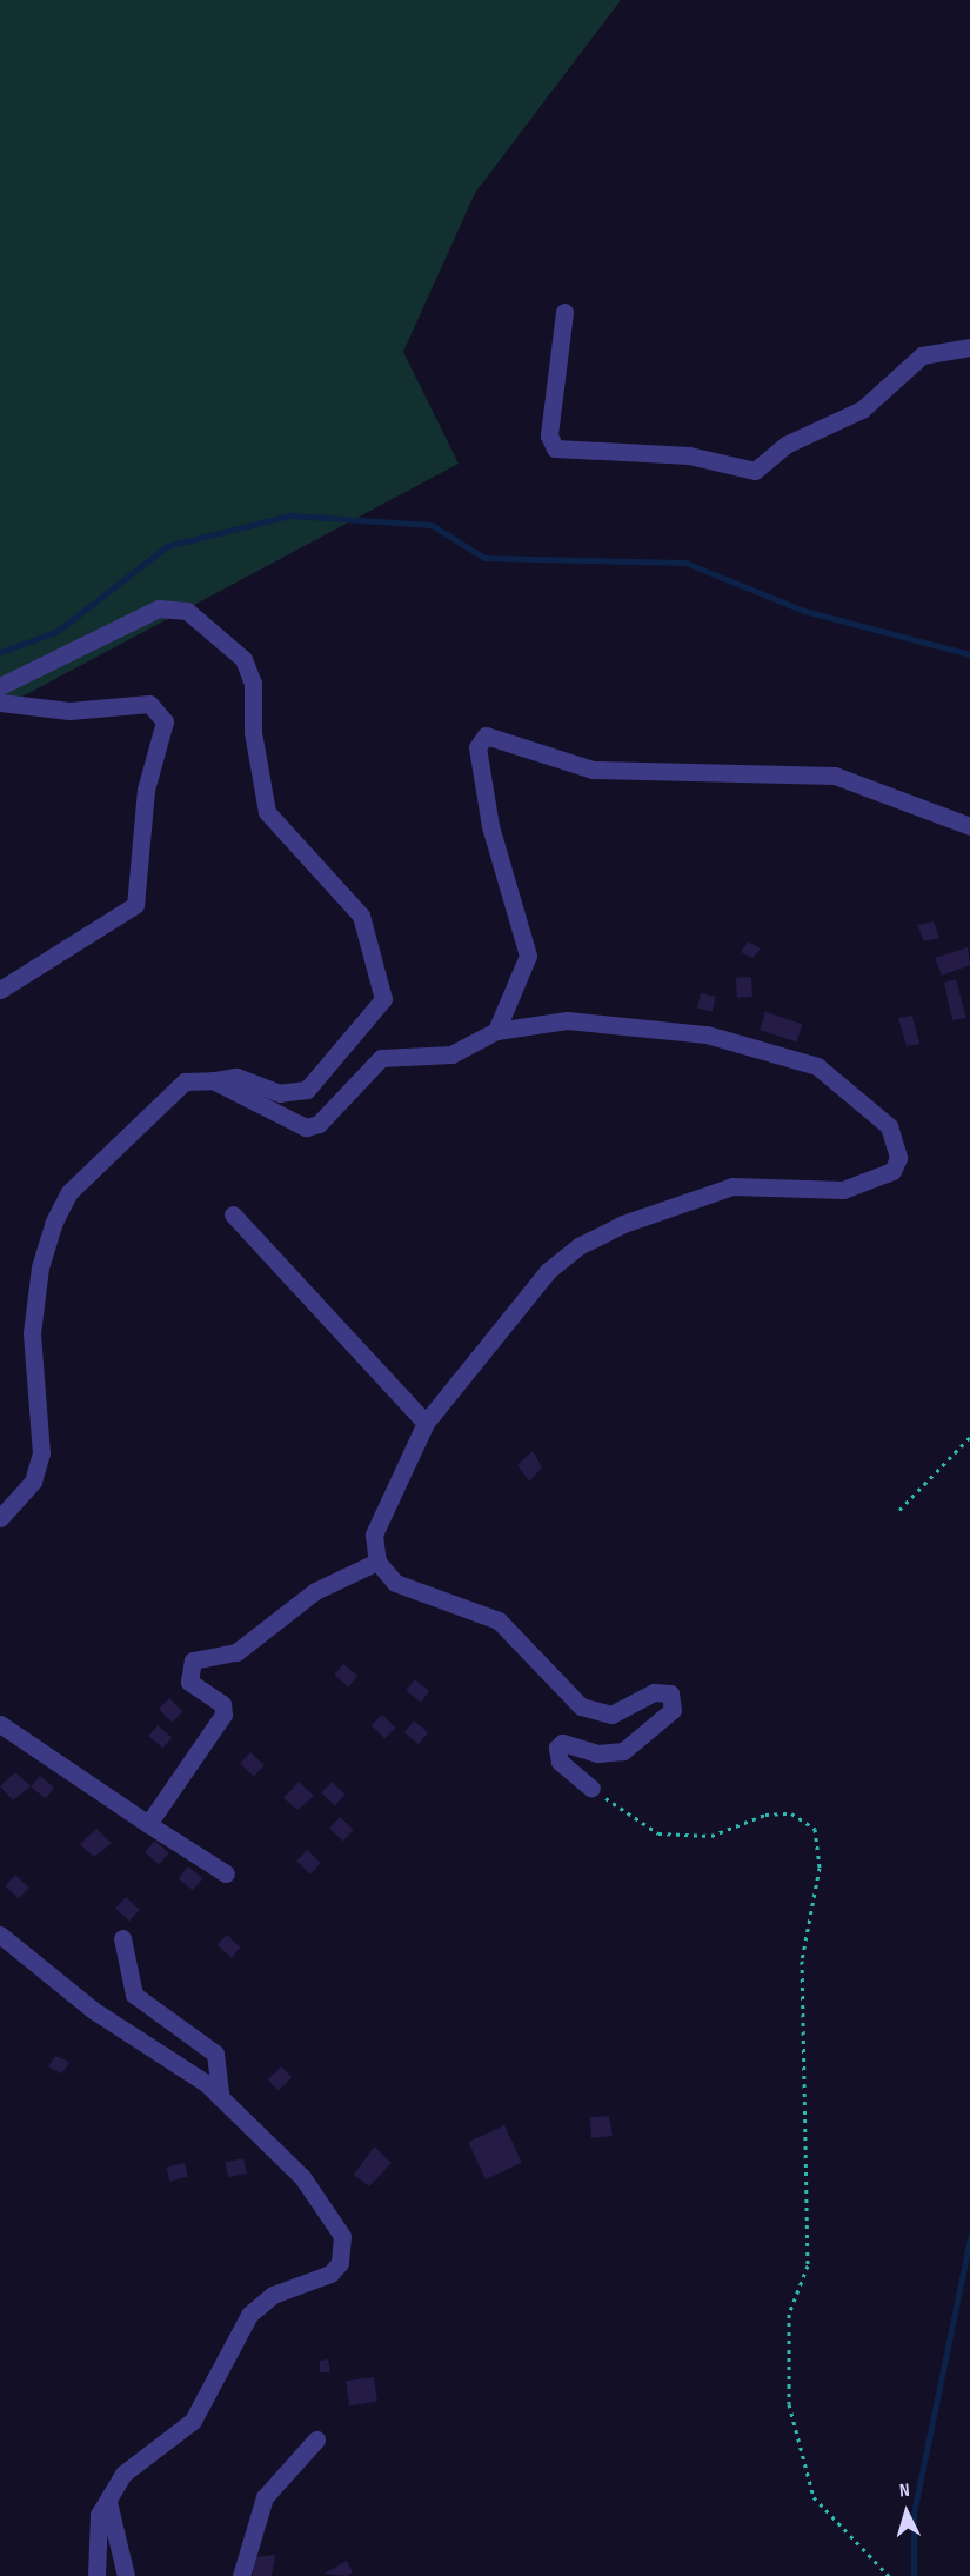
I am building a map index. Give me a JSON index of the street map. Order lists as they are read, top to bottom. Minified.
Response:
{"north":"top"}
